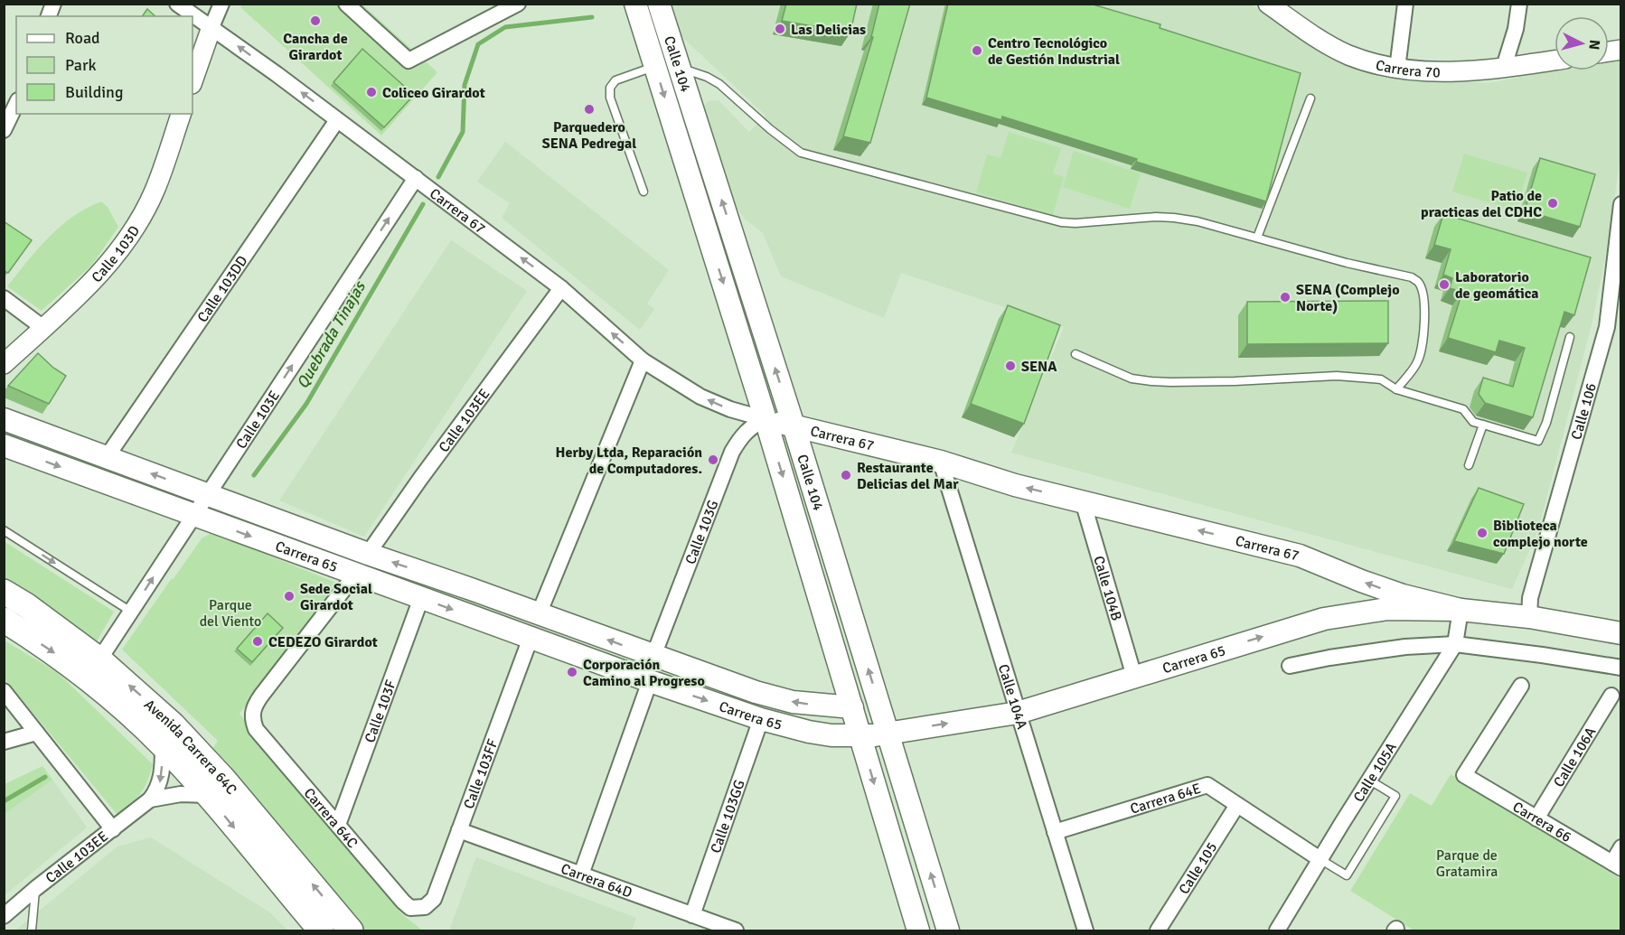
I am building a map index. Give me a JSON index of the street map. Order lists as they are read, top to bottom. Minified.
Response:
{"streets":{"main road":["Calle 104","Carrera 67","Carrera 65","Avenida Carrera 64C"],"street":["Carrera 70","Calle 103D","Calle 103DD","Calle 106","Calle 103E","Calle 103EE","Calle 103G","Calle 104B","Calle 104A","Calle 103F","Calle 106A","Calle 105A","Calle 103FF","Carrera 64E","Carrera 64C","Calle 103GG","Carrera 66","Calle 105","Carrera 64D"]},"crossings":[["Calle 104","Carrera 67"],["Calle 104","Calle 103G"],["Calle 104","Carrera 65"],["Carrera 67","Calle 103DD"],["Carrera 67","Calle 106"],["Carrera 67","Calle 103E"],["Carrera 67","Calle 103EE"],["Carrera 67","Calle 103G"],["Carrera 67","Carrera 65"],["Carrera 67","Calle 104B"],["Carrera 67","Calle 104A"],["Carrera 67","Calle 105A"],["Calle 103DD","Carrera 65"],["Calle 103E","Carrera 65"],["Calle 103E","Avenida Carrera 64C"],["Calle 103EE","Carrera 65"],["Calle 103EE","Avenida Carrera 64C"],["Calle 103G","Carrera 65"],["Carrera 65","Calle 104B"],["Carrera 65","Calle 104A"],["Carrera 65","Calle 103F"],["Carrera 65","Calle 105A"],["Carrera 65","Calle 103FF"],["Carrera 65","Carrera 64C"],["Carrera 65","Calle 103GG"],["Calle 104A","Carrera 64E"],["Calle 103F","Carrera 64C"],["Calle 106A","Carrera 66"],["Calle 105A","Carrera 64E"],["Calle 103FF","Carrera 64C"],["Calle 103FF","Carrera 64D"],["Carrera 64E","Calle 105"],["Calle 103GG","Carrera 64D"]],"one_way":["Carrera 67","Calle 103E"],"water":["Quebrada Tinajas"],"parks":["Parque del Viento","Parque de Gratamira"],"places":["Cancha de Girardot","Las Delicias","Centro Tecnológico de Gestión Industrial","Coliceo Girardot","Parquedero SENA Pedregal","Patio de practicas del CDHC","Laboratorio de geomática","SENA (Complejo Norte)","SENA","Herby Ltda, Reparación de Computadores.","Restaurante Delicias del Mar","Biblioteca complejo norte","Sede Social Girardot","CEDEZO Girardot","Corporación Camino al Progreso"],"legend":["Road","Park","Building"],"north":"right"}
